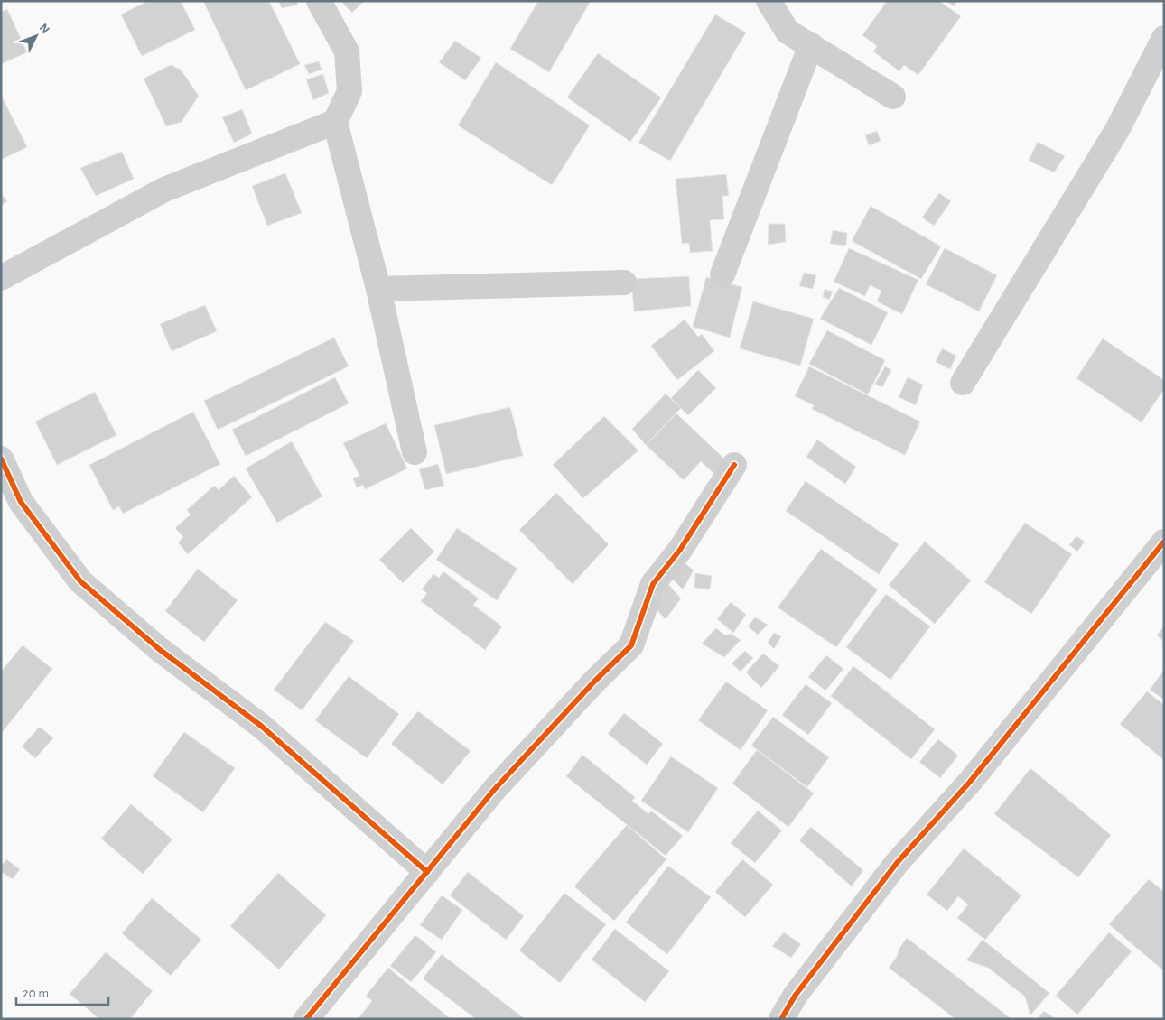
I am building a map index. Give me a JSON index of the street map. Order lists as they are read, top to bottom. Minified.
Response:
{"scale_bar":"20 m","north":"top right"}
